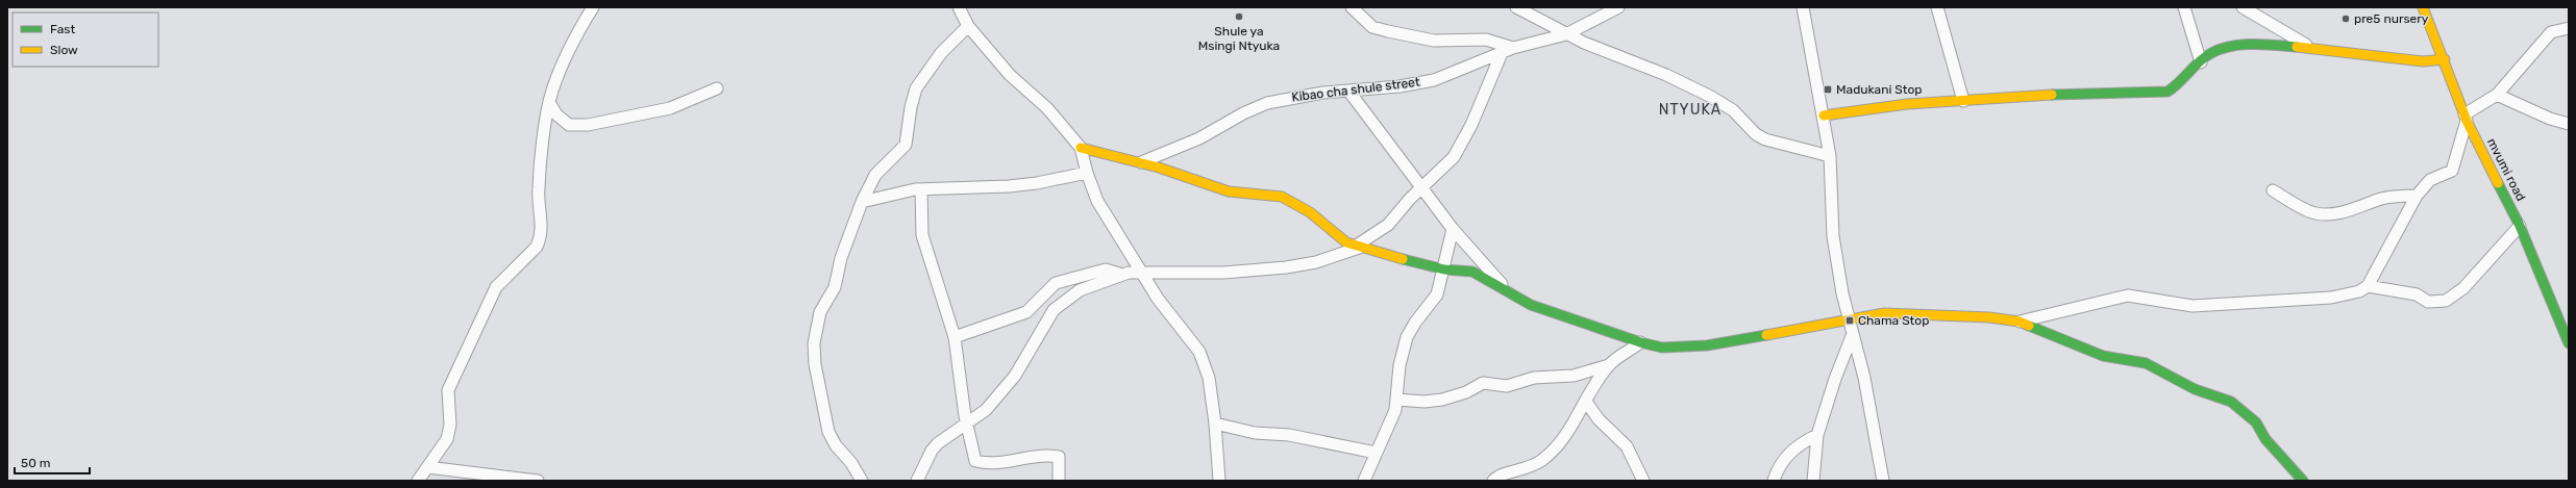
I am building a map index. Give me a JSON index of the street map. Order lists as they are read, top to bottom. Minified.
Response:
{"streets":{"street":["Kibao cha shule street","mvumi road"]},"districts":["NTYUKA"],"places":{"other":["Shule ya Msingi Ntyuka","pre5 nursery"],"transit":["Madukani Stop","Chama Stop"]},"legend":["Fast","Slow"],"scale_bar":"50 m"}
